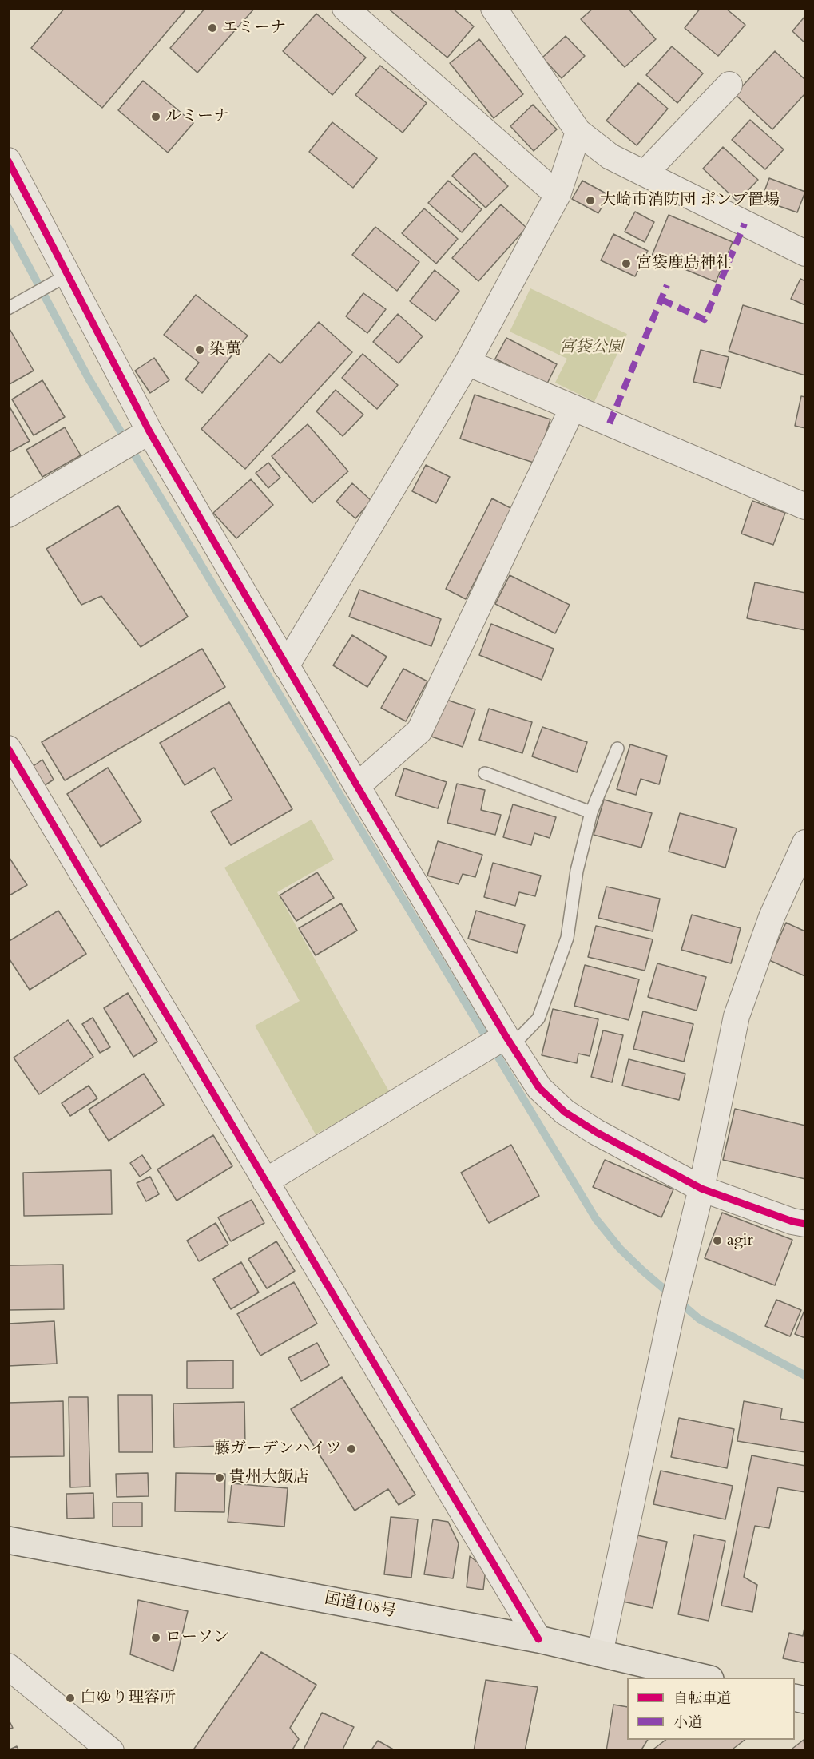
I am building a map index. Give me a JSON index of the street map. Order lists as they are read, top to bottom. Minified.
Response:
{"streets":{"highway":["国道108号"]},"parks":["宮袋公園"],"places":["エミーナ","ルミーナ","大崎市消防団 ポンプ置場","宮袋鹿島神社","染萬","agir","藤ガーデンハイツ","貴州大飯店","ローソン","白ゆり理容所"],"legend":["自転車道","小道"]}
